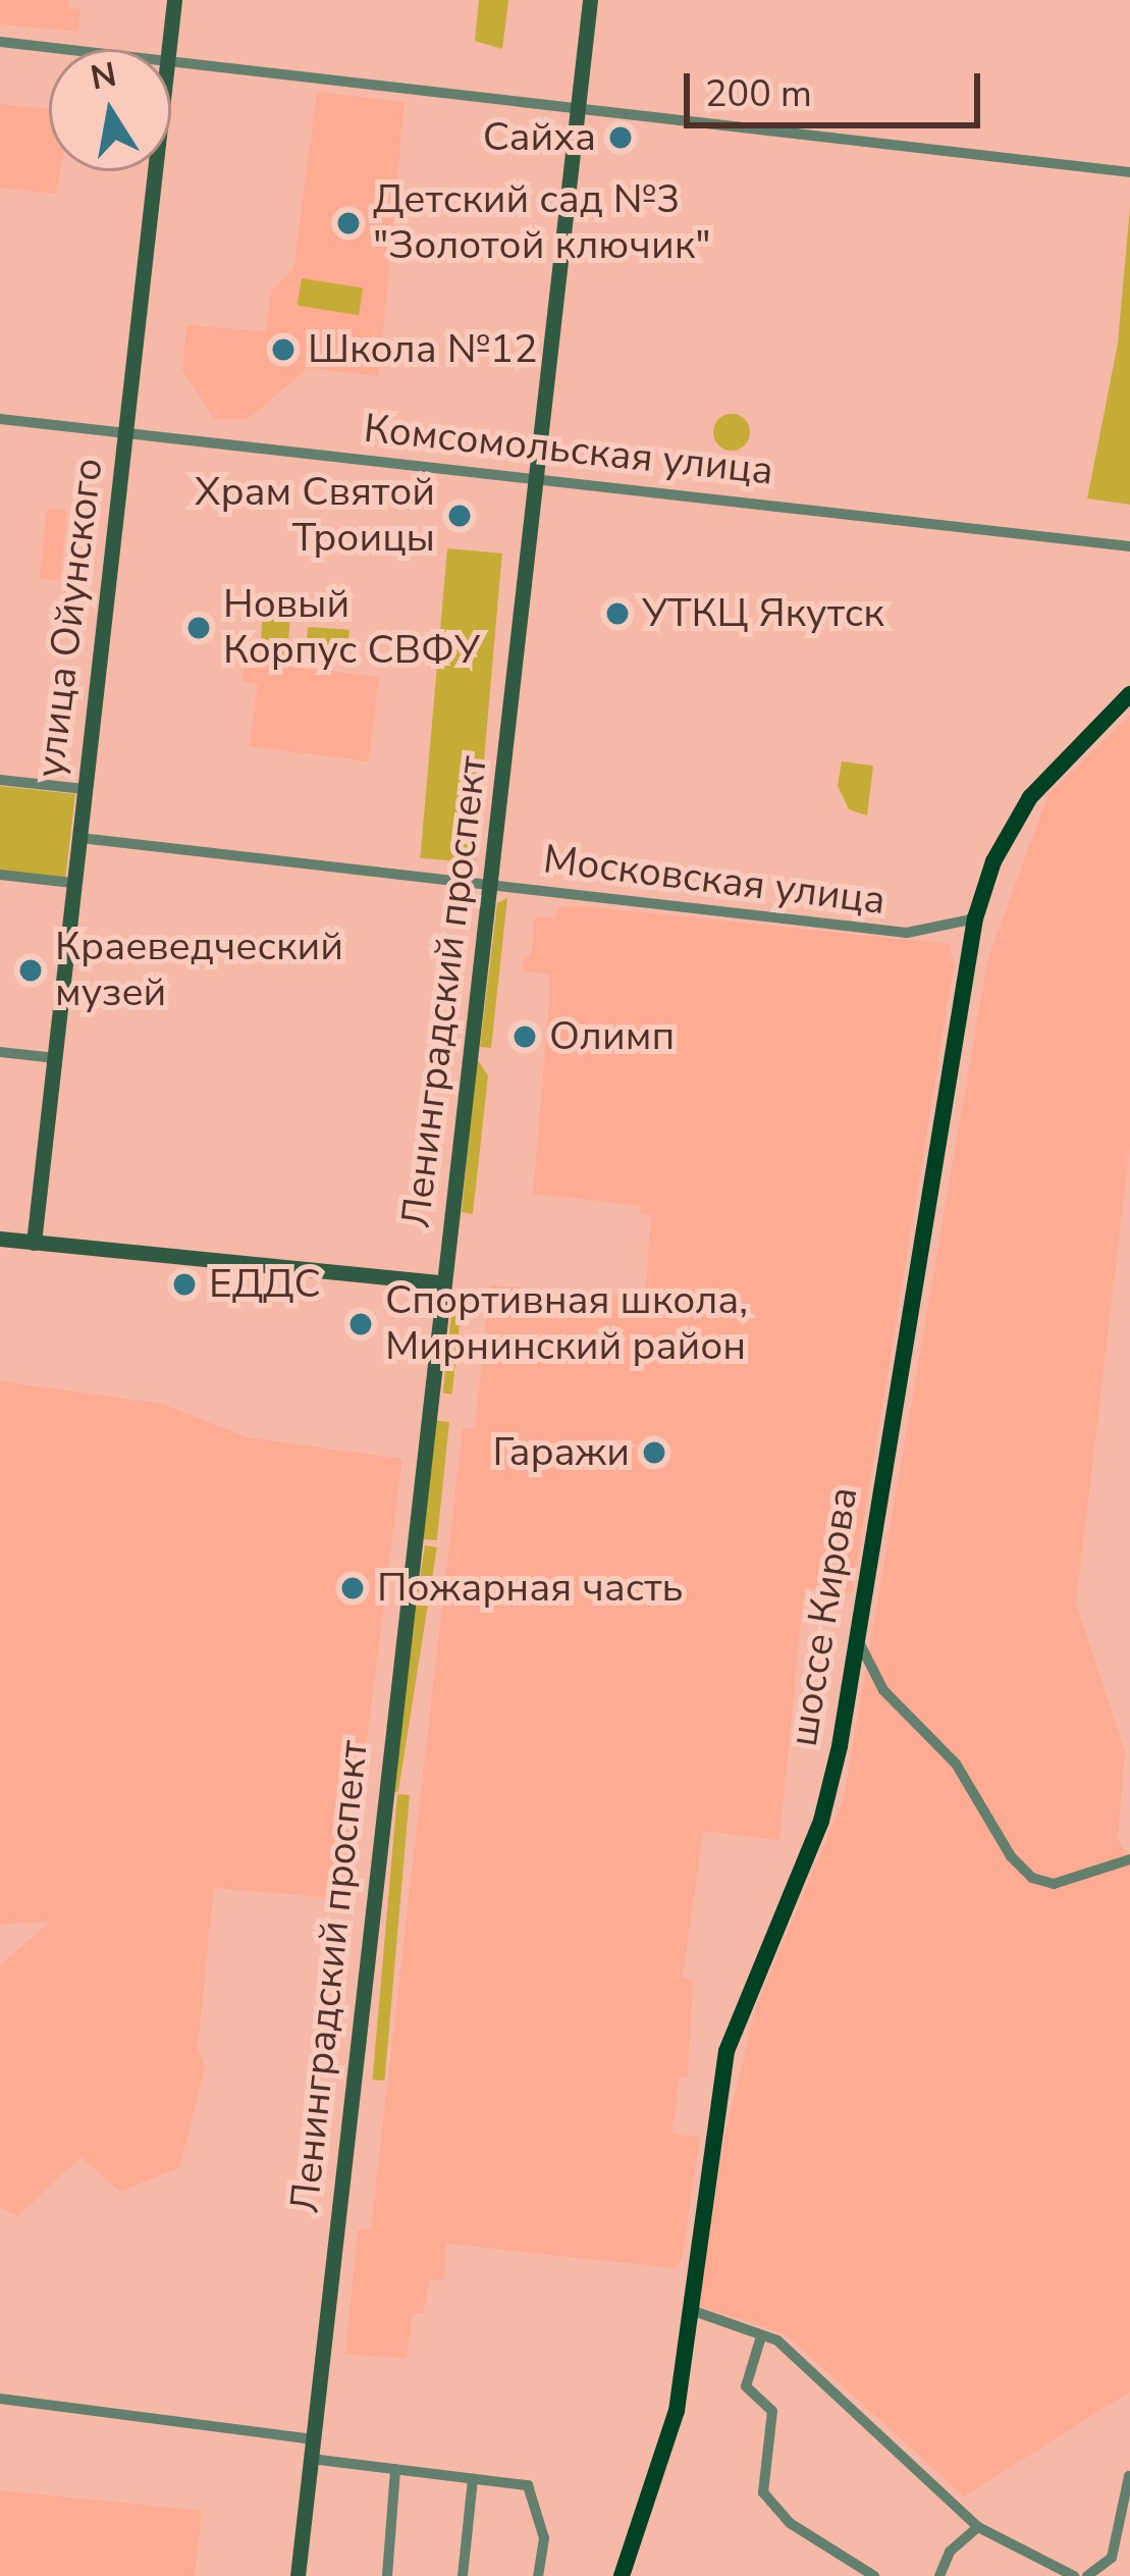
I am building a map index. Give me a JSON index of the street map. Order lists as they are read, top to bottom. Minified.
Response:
{"streets":{"main road":["улица Ойунского","Ленинградский проспект","шоссе Кирова"],"street":["Комсомольская улица","Московская улица"]},"crossings":[["Комсомольская улица","улица Ойунского"],["Комсомольская улица","Ленинградский проспект"],["улица Ойунского","Московская улица"],["Московская улица","Ленинградский проспект"],["Московская улица","шоссе Кирова"]],"places":["Сайха","Детский сад №3 \"Золотой ключик\"","Школа №12","Храм Святой Троицы","УТКЦ Якутск","Новый Корпус СВФУ","Краеведческий музей","Олимп","ЕДДС","Спортивная школа, Мирнинский район","Гаражи","Пожарная часть"],"scale_bar":"200 m","north":"top"}
